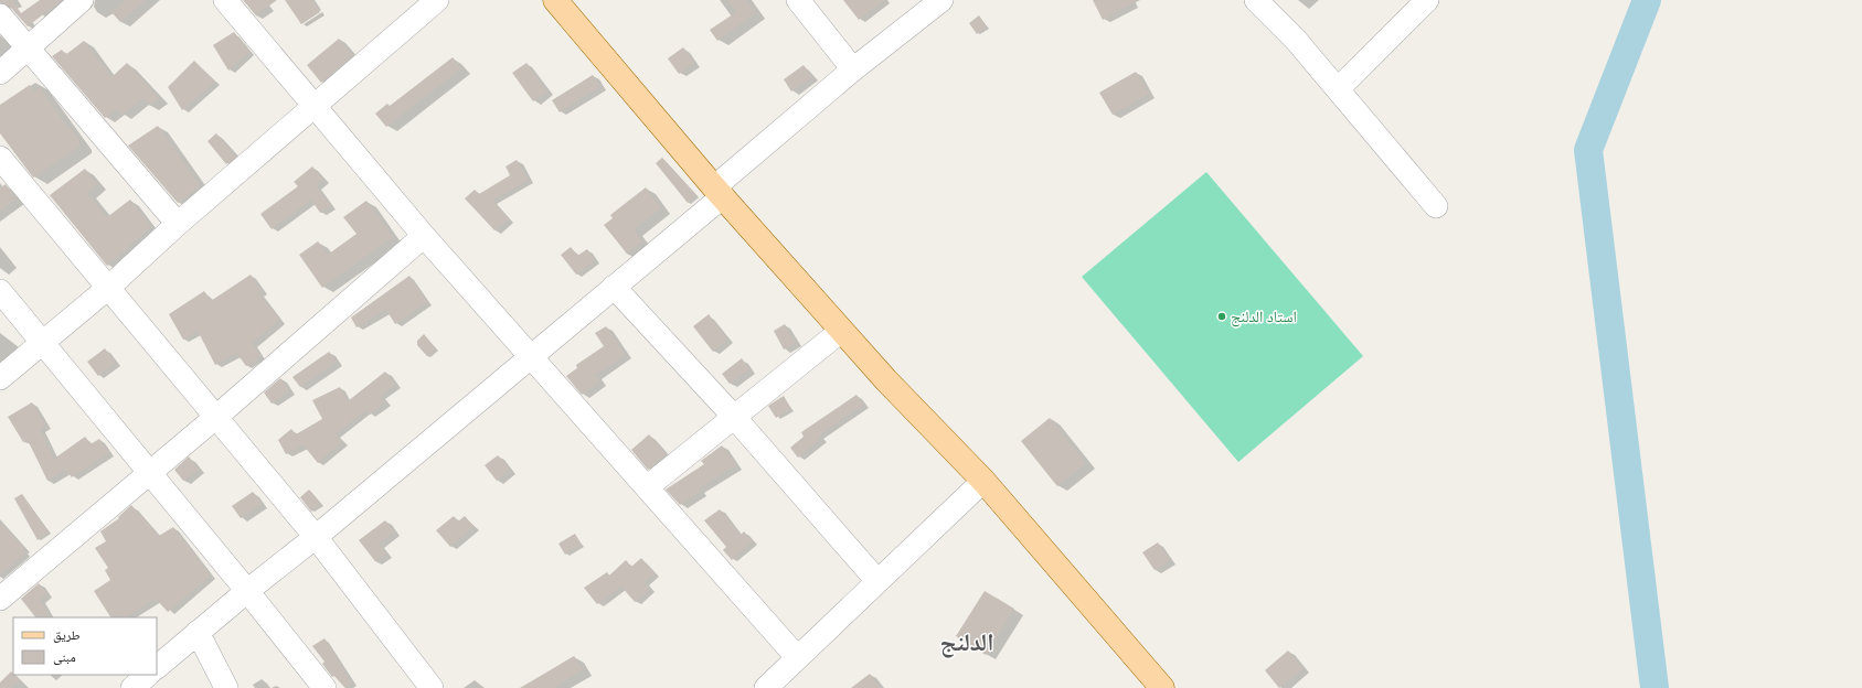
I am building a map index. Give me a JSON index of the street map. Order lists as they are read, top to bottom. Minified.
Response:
{"districts":["الدلنج"],"places":["استاد الدلنج"],"legend":["طريق","مبنى"]}
